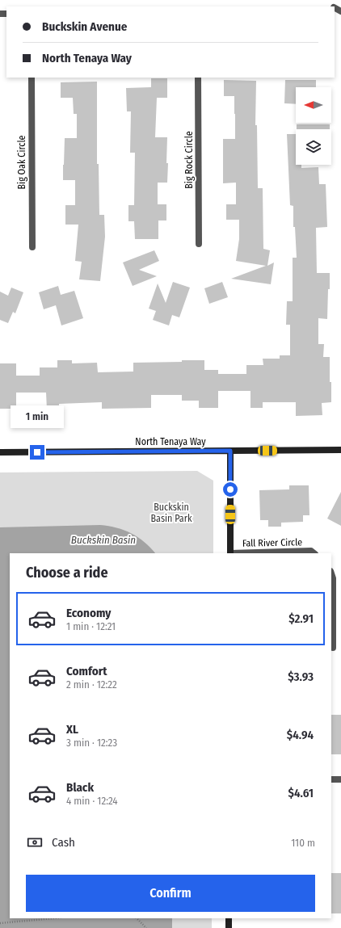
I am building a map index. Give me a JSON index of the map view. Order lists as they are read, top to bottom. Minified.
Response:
{"streets":{"main road":["North Tenaya Way"],"street":["Big Rock Circle","Big Oak Circle","Fall River Circle"]},"water":["Buckskin Basin"],"parks":["Buckskin Basin Park"],"north":"left","page":{"banner":["Buckskin Avenue","North Tenaya Way"],"bubble":"1 min","heading":"Choose a ride","list":[{"name":"Economy","note":"1 min · 12:21","value":"$2.91"},{"name":"Comfort","note":"2 min · 12:22","value":"$3.93"},{"name":"XL","note":"3 min · 12:23","value":"$4.94"},{"name":"Black","note":"4 min · 12:24","value":"$4.61"}],"pay":["Cash","110 m"],"buttons":"Confirm"}}
